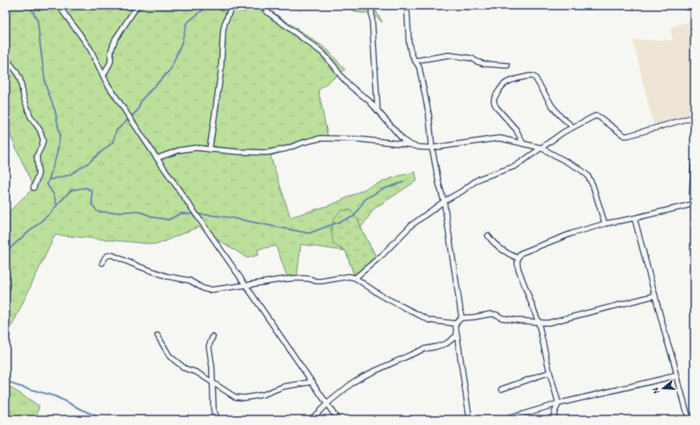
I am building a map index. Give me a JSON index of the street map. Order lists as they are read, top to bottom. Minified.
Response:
{"north":"left"}
